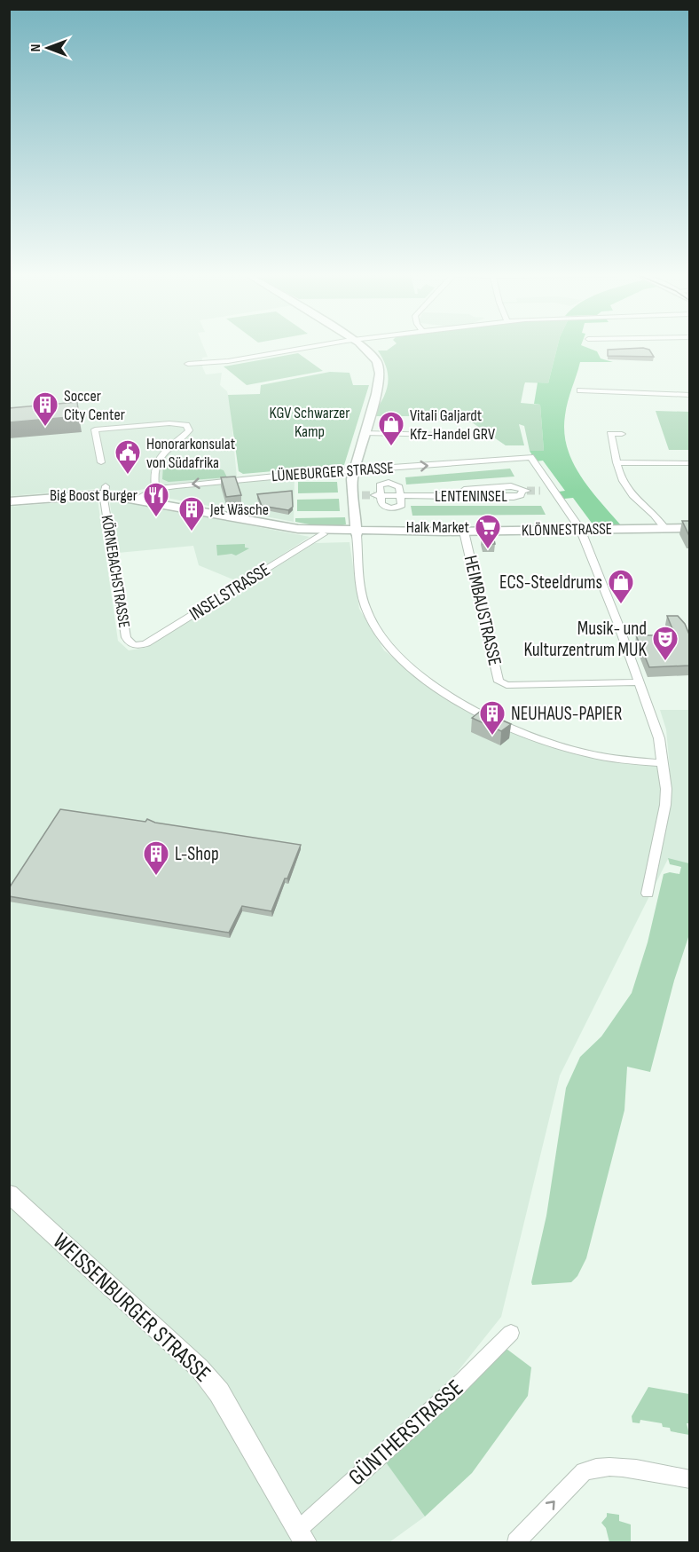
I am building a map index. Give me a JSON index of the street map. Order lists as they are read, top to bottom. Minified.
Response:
{"streets":{"main road":["KLÖNNESTRASSE"],"street":["LÜNEBURGER STRASSE","LENTENINSEL","KÖRNEBACHSTRASSE","INSELSTRASSE","HEIMBAUSTRASSE","WEISSENBURGER STRASSE","GÜNTHERSTRASSE"]},"crossings":[["LÜNEBURGER STRASSE","KLÖNNESTRASSE"],["KLÖNNESTRASSE","KÖRNEBACHSTRASSE"],["KLÖNNESTRASSE","INSELSTRASSE"],["KLÖNNESTRASSE","HEIMBAUSTRASSE"],["KÖRNEBACHSTRASSE","INSELSTRASSE"],["WEISSENBURGER STRASSE","GÜNTHERSTRASSE"]],"parks":["KGV Schwarzer Kamp"],"places":{"building":["Soccer City Center","Jet Wäsche","NEUHAUS-PAPIER","L-Shop"],"shop":["Vitali Galjardt Kfz-Handel GRV","ECS-Steeldrums"],"public building":["Honorarkonsulat von Südafrika"],"restaurant":["Big Boost Burger"],"supermarket":["Halk Market"],"theatre":["Musik- und Kulturzentrum MUK"]},"north":"left"}
